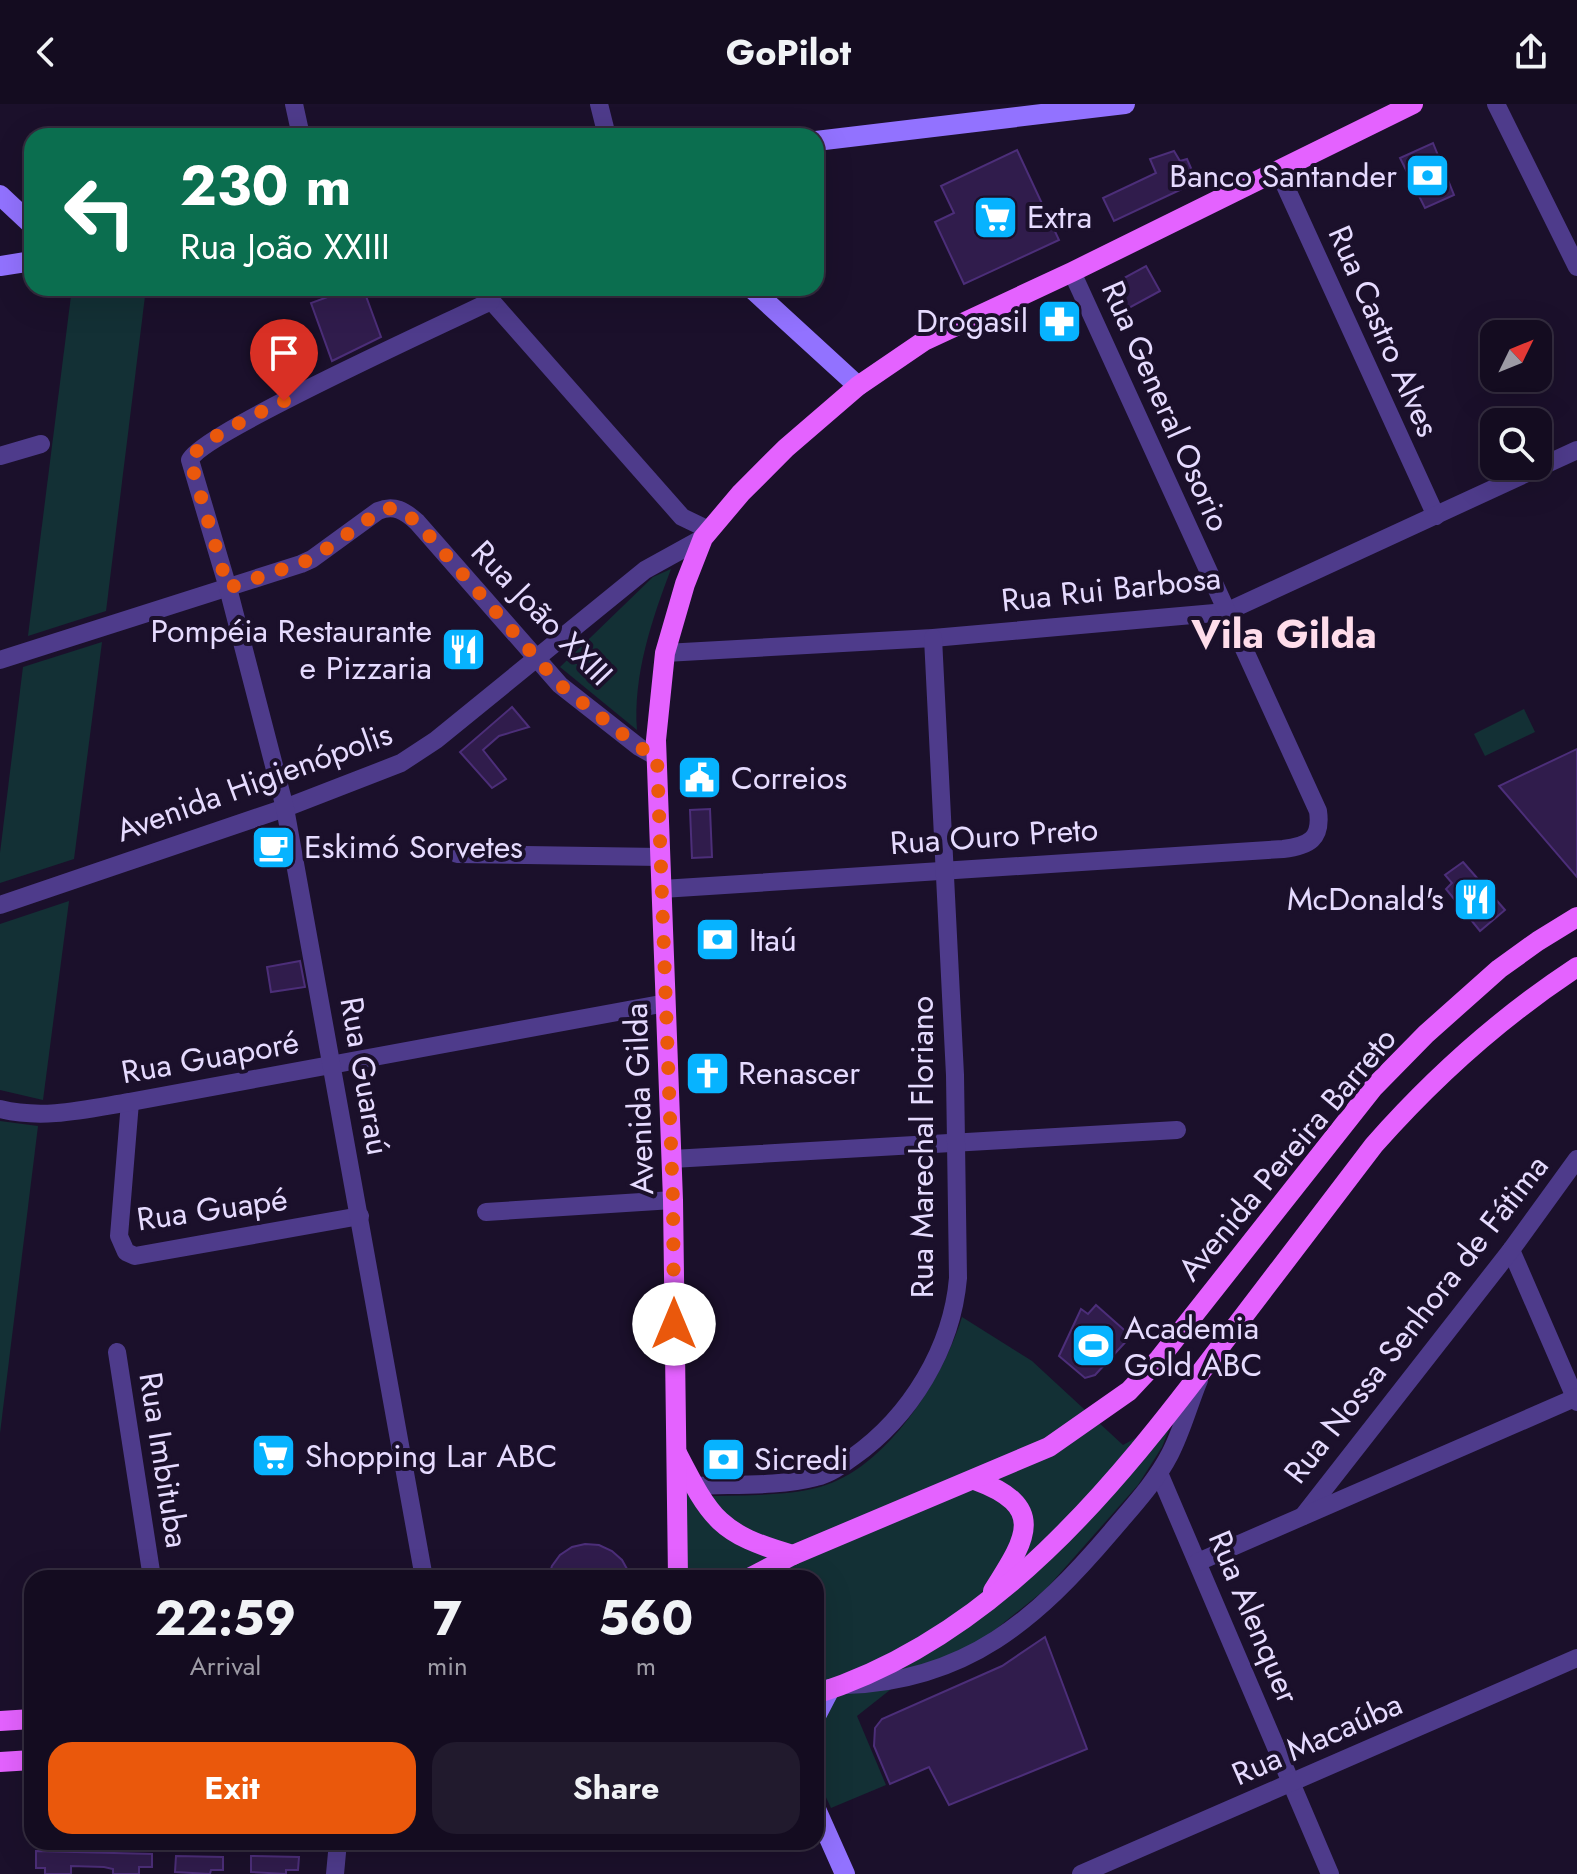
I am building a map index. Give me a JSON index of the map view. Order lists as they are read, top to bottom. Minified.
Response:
{"streets":{"main road":["Avenida Higienópolis","Avenida Gilda","Avenida Pereira Barreto"],"street":["Rua Castro Alves","Rua General Osorio","Rua Rui Barbosa","Rua João XXIII","Rua Ouro Preto","Rua Guaporé","Rua Guaraú","Rua Marechal Floriano","Rua Guapé","Rua Nossa Senhora de Fátima","Rua Imbituba","Rua Alenquer","Rua Macaúba"]},"crossings":[["Rua Castro Alves","Rua Rui Barbosa"],["Rua Castro Alves","Avenida Higienópolis"],["Rua General Osorio","Rua Rui Barbosa"],["Rua General Osorio","Avenida Higienópolis"],["Rua General Osorio","Rua Ouro Preto"],["Rua Rui Barbosa","Avenida Gilda"],["Rua Rui Barbosa","Rua Marechal Floriano"],["Rua João XXIII","Avenida Higienópolis"],["Rua João XXIII","Rua Guaraú"],["Rua João XXIII","Avenida Gilda"],["Avenida Higienópolis","Rua Guaraú"],["Avenida Higienópolis","Avenida Gilda"],["Rua Ouro Preto","Avenida Gilda"],["Rua Ouro Preto","Rua Marechal Floriano"],["Rua Guaporé","Rua Guaraú"],["Rua Guaporé","Avenida Gilda"],["Rua Guaporé","Rua Guapé"],["Rua Guaraú","Rua Guapé"],["Rua Alenquer","Rua Macaúba"]],"districts":["Vila Gilda"],"places":{"bank":["Banco Santander","Itaú","Sicredi"],"supermarket":["Extra","Shopping Lar ABC"],"pharmacy":["Drogasil"],"restaurant":["Pompéia Restaurante e Pizzaria","McDonald's"],"public building":["Correios"],"cafe":["Eskimó Sorvetes"],"church":["Renascer"],"sports":["Academia Gold ABC"]},"north":"top right","page":{"header":"GoPilot","turn":["230 m","Rua João XXIII"],"eta":["22:59","Arrival","7","min","560","m"],"buttons":["Exit","Share"]}}
